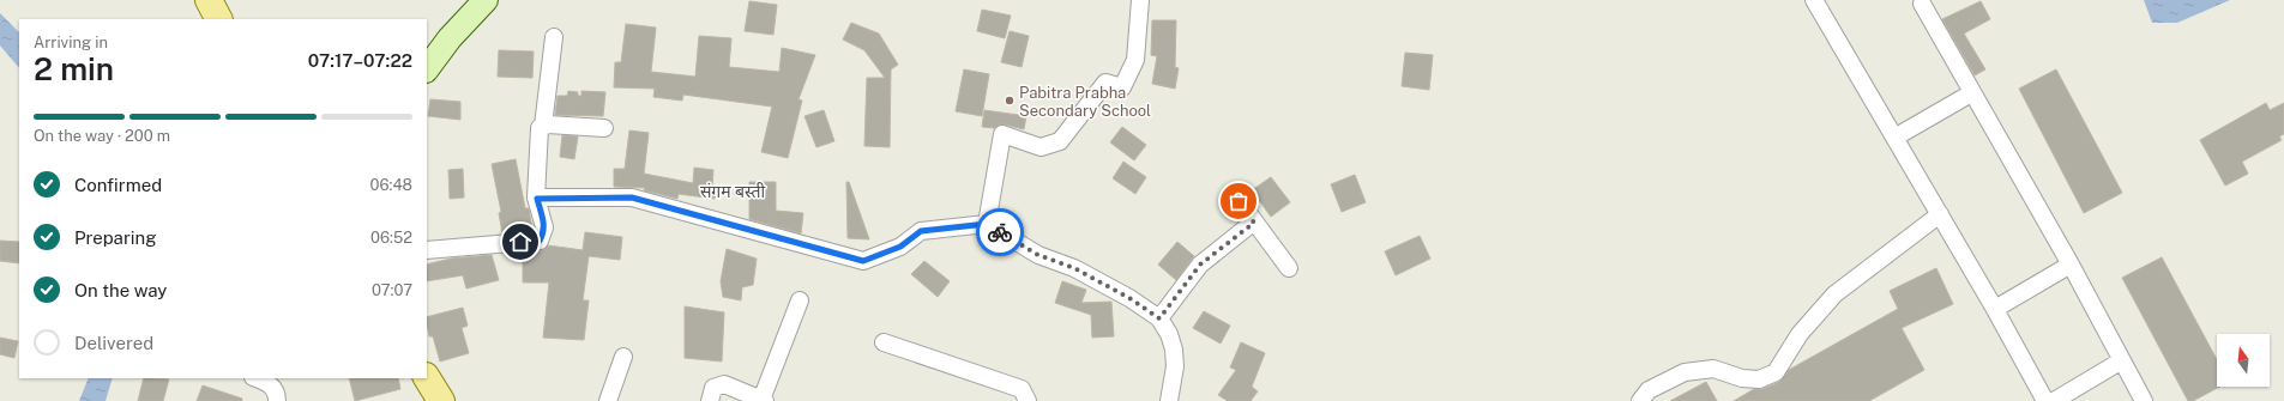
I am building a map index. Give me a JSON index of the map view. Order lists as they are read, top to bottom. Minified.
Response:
{"districts":["संगम बस्ती"],"places":["Pabitra Prabha Secondary School"],"north":"top","page":{"heading":["2 min","Arriving in","07:17–07:22"],"bar":"On the way · 200 m","list":[["Confirmed","06:48"],["Preparing","06:52"],["On the way","07:07"],"Delivered"]}}
